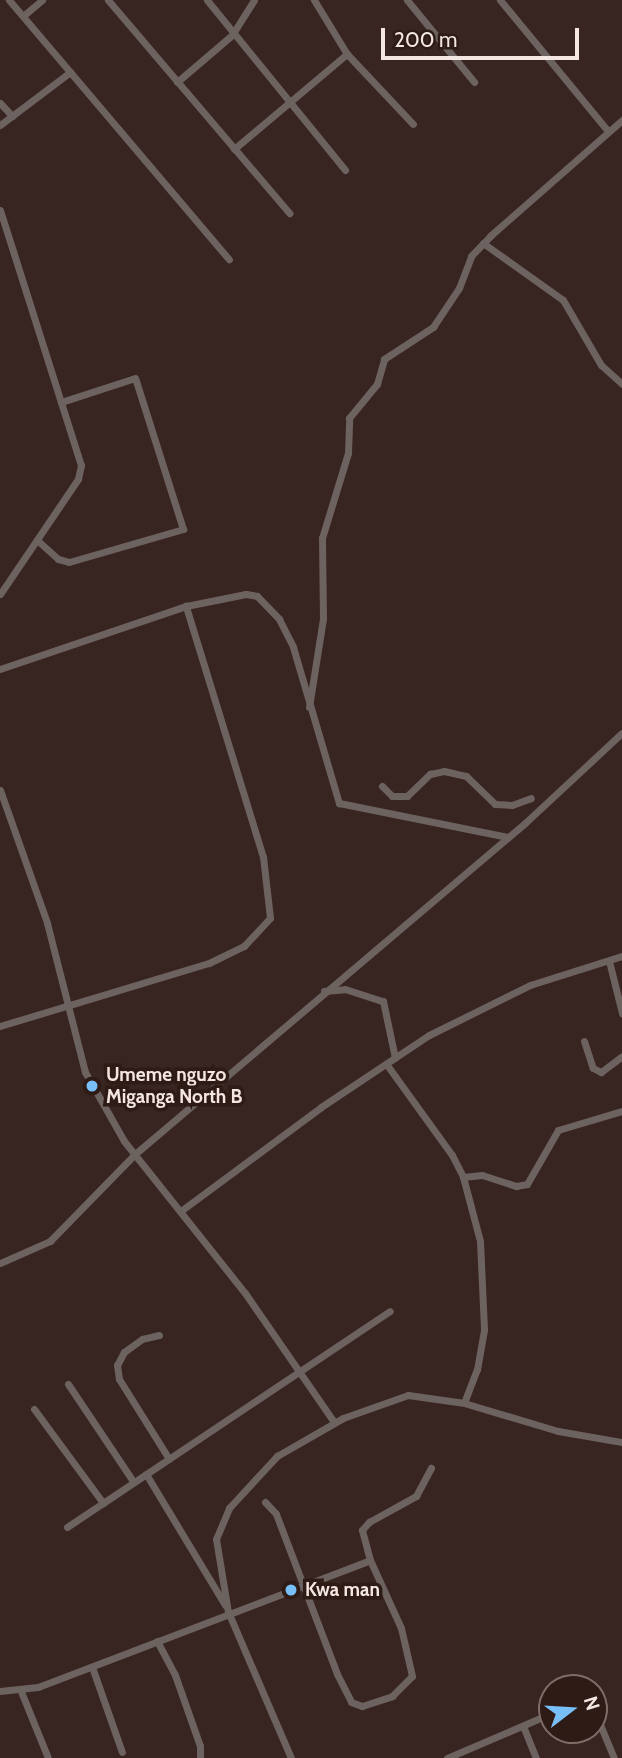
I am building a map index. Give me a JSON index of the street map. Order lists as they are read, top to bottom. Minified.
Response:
{"places":["Umeme nguzo Miganga North B","Kwa man"],"scale_bar":"200 m","north":"right"}
